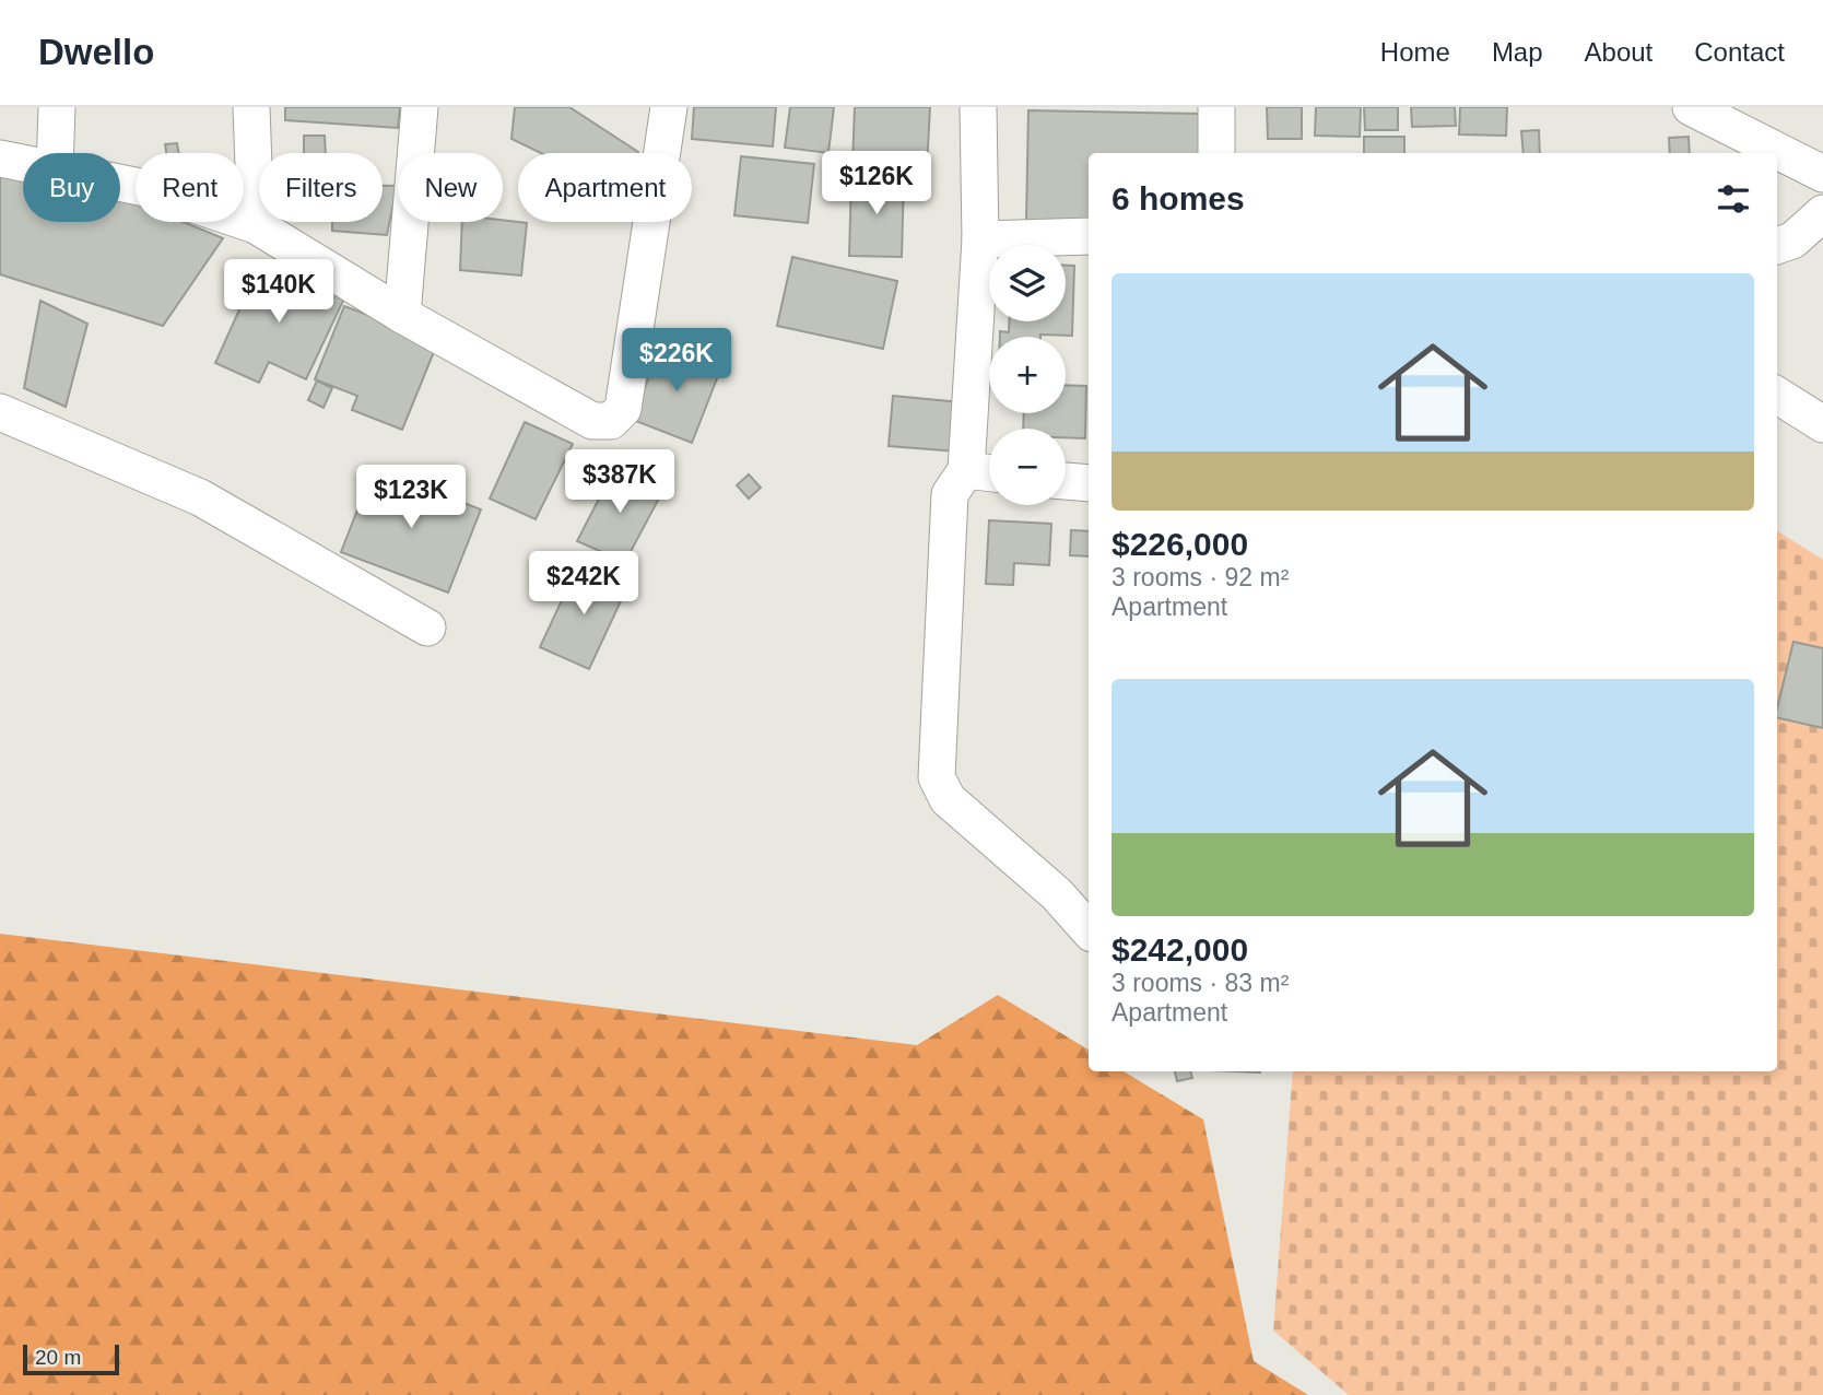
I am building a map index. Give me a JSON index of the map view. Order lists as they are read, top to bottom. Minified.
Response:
{"scale_bar":"20 m","page":{"header":"Dwello","nav":["Home","Map","About","Contact"],"price":["$126K","$140K","$226K","$387K","$123K","$242K"],"chip":["Buy","Rent","Filters","New","Apartment"],"heading":"6 homes","map_buttons":["+","−"],"list":[{"name":"$226,000","note":"3 rooms · 92 m² · Apartment"},{"name":"$242,000","note":"3 rooms · 83 m² · Apartment"}],"scale":"20 m"}}
